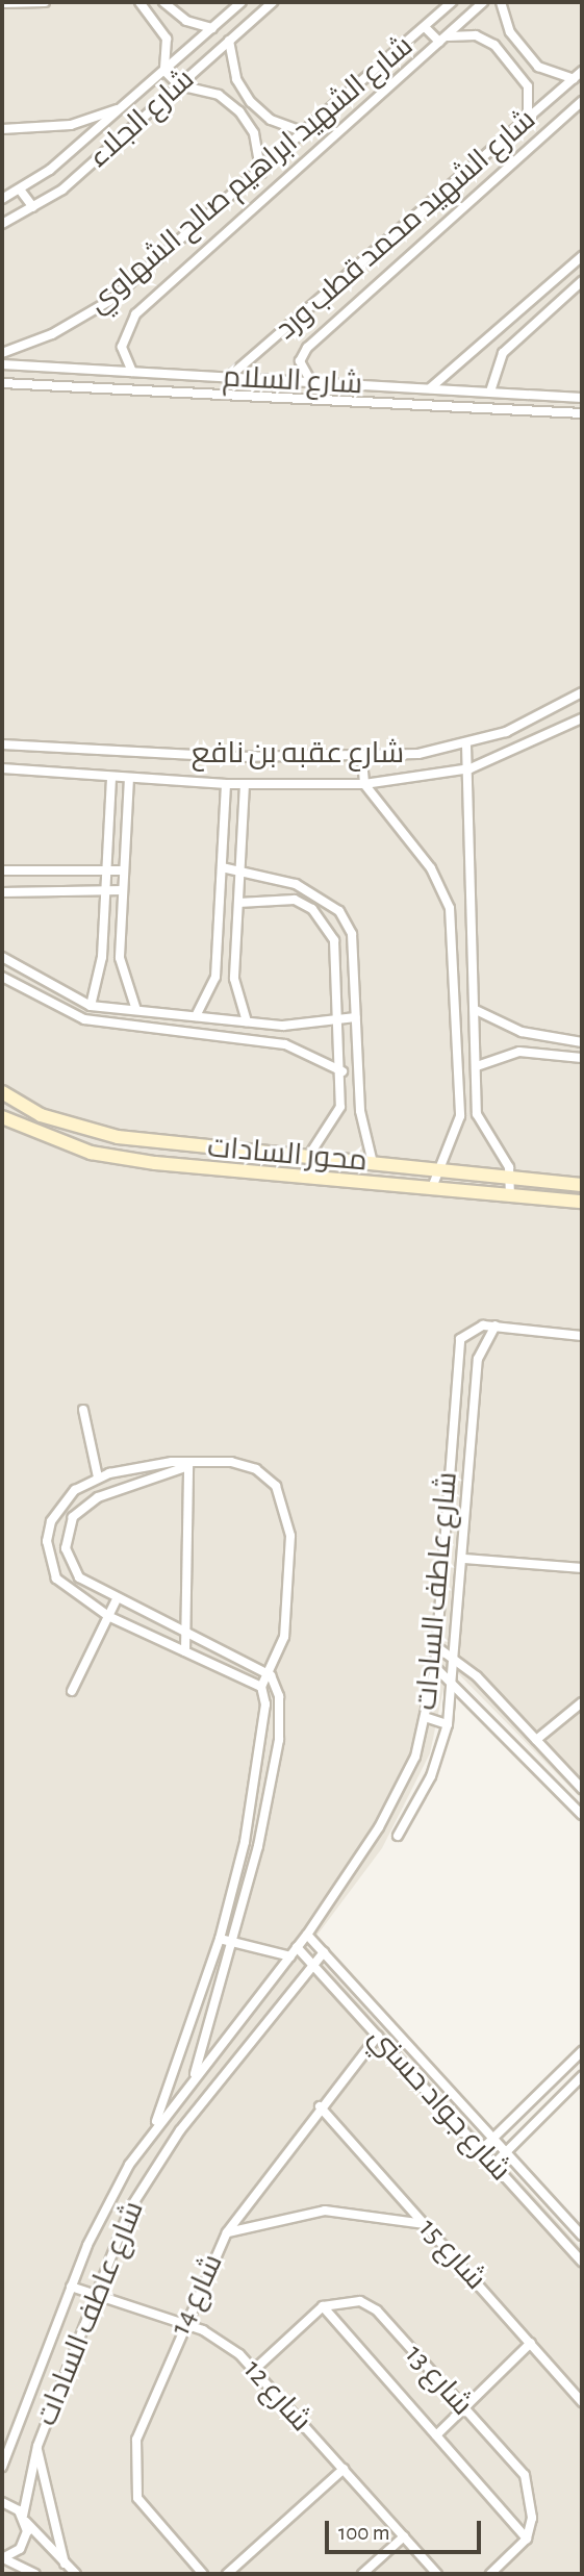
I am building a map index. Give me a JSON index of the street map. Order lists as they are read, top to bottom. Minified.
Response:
{"streets":{"street":["شارع الجلاء","شارع الشهيد ابراهيم صالح الشهاوي","شارع الشهيد محمد قطب ورد","شارع السلام","شارع عقبه بن نافع","محور السادات","شارع عاطف السادات","شارع جواد حسني","شارع 15","شارع 14","شارع 13","شارع 12"]},"crossings":[["شارع الشهيد ابراهيم صالح الشهاوي","شارع السلام"],["شارع الشهيد محمد قطب ورد","شارع السلام"],["شارع عاطف السادات","شارع جواد حسني"],["شارع عاطف السادات","شارع 12"],["شارع جواد حسني","شارع 14"],["شارع 15","شارع 14"],["شارع 14","شارع 12"]],"scale_bar":"100 m"}
